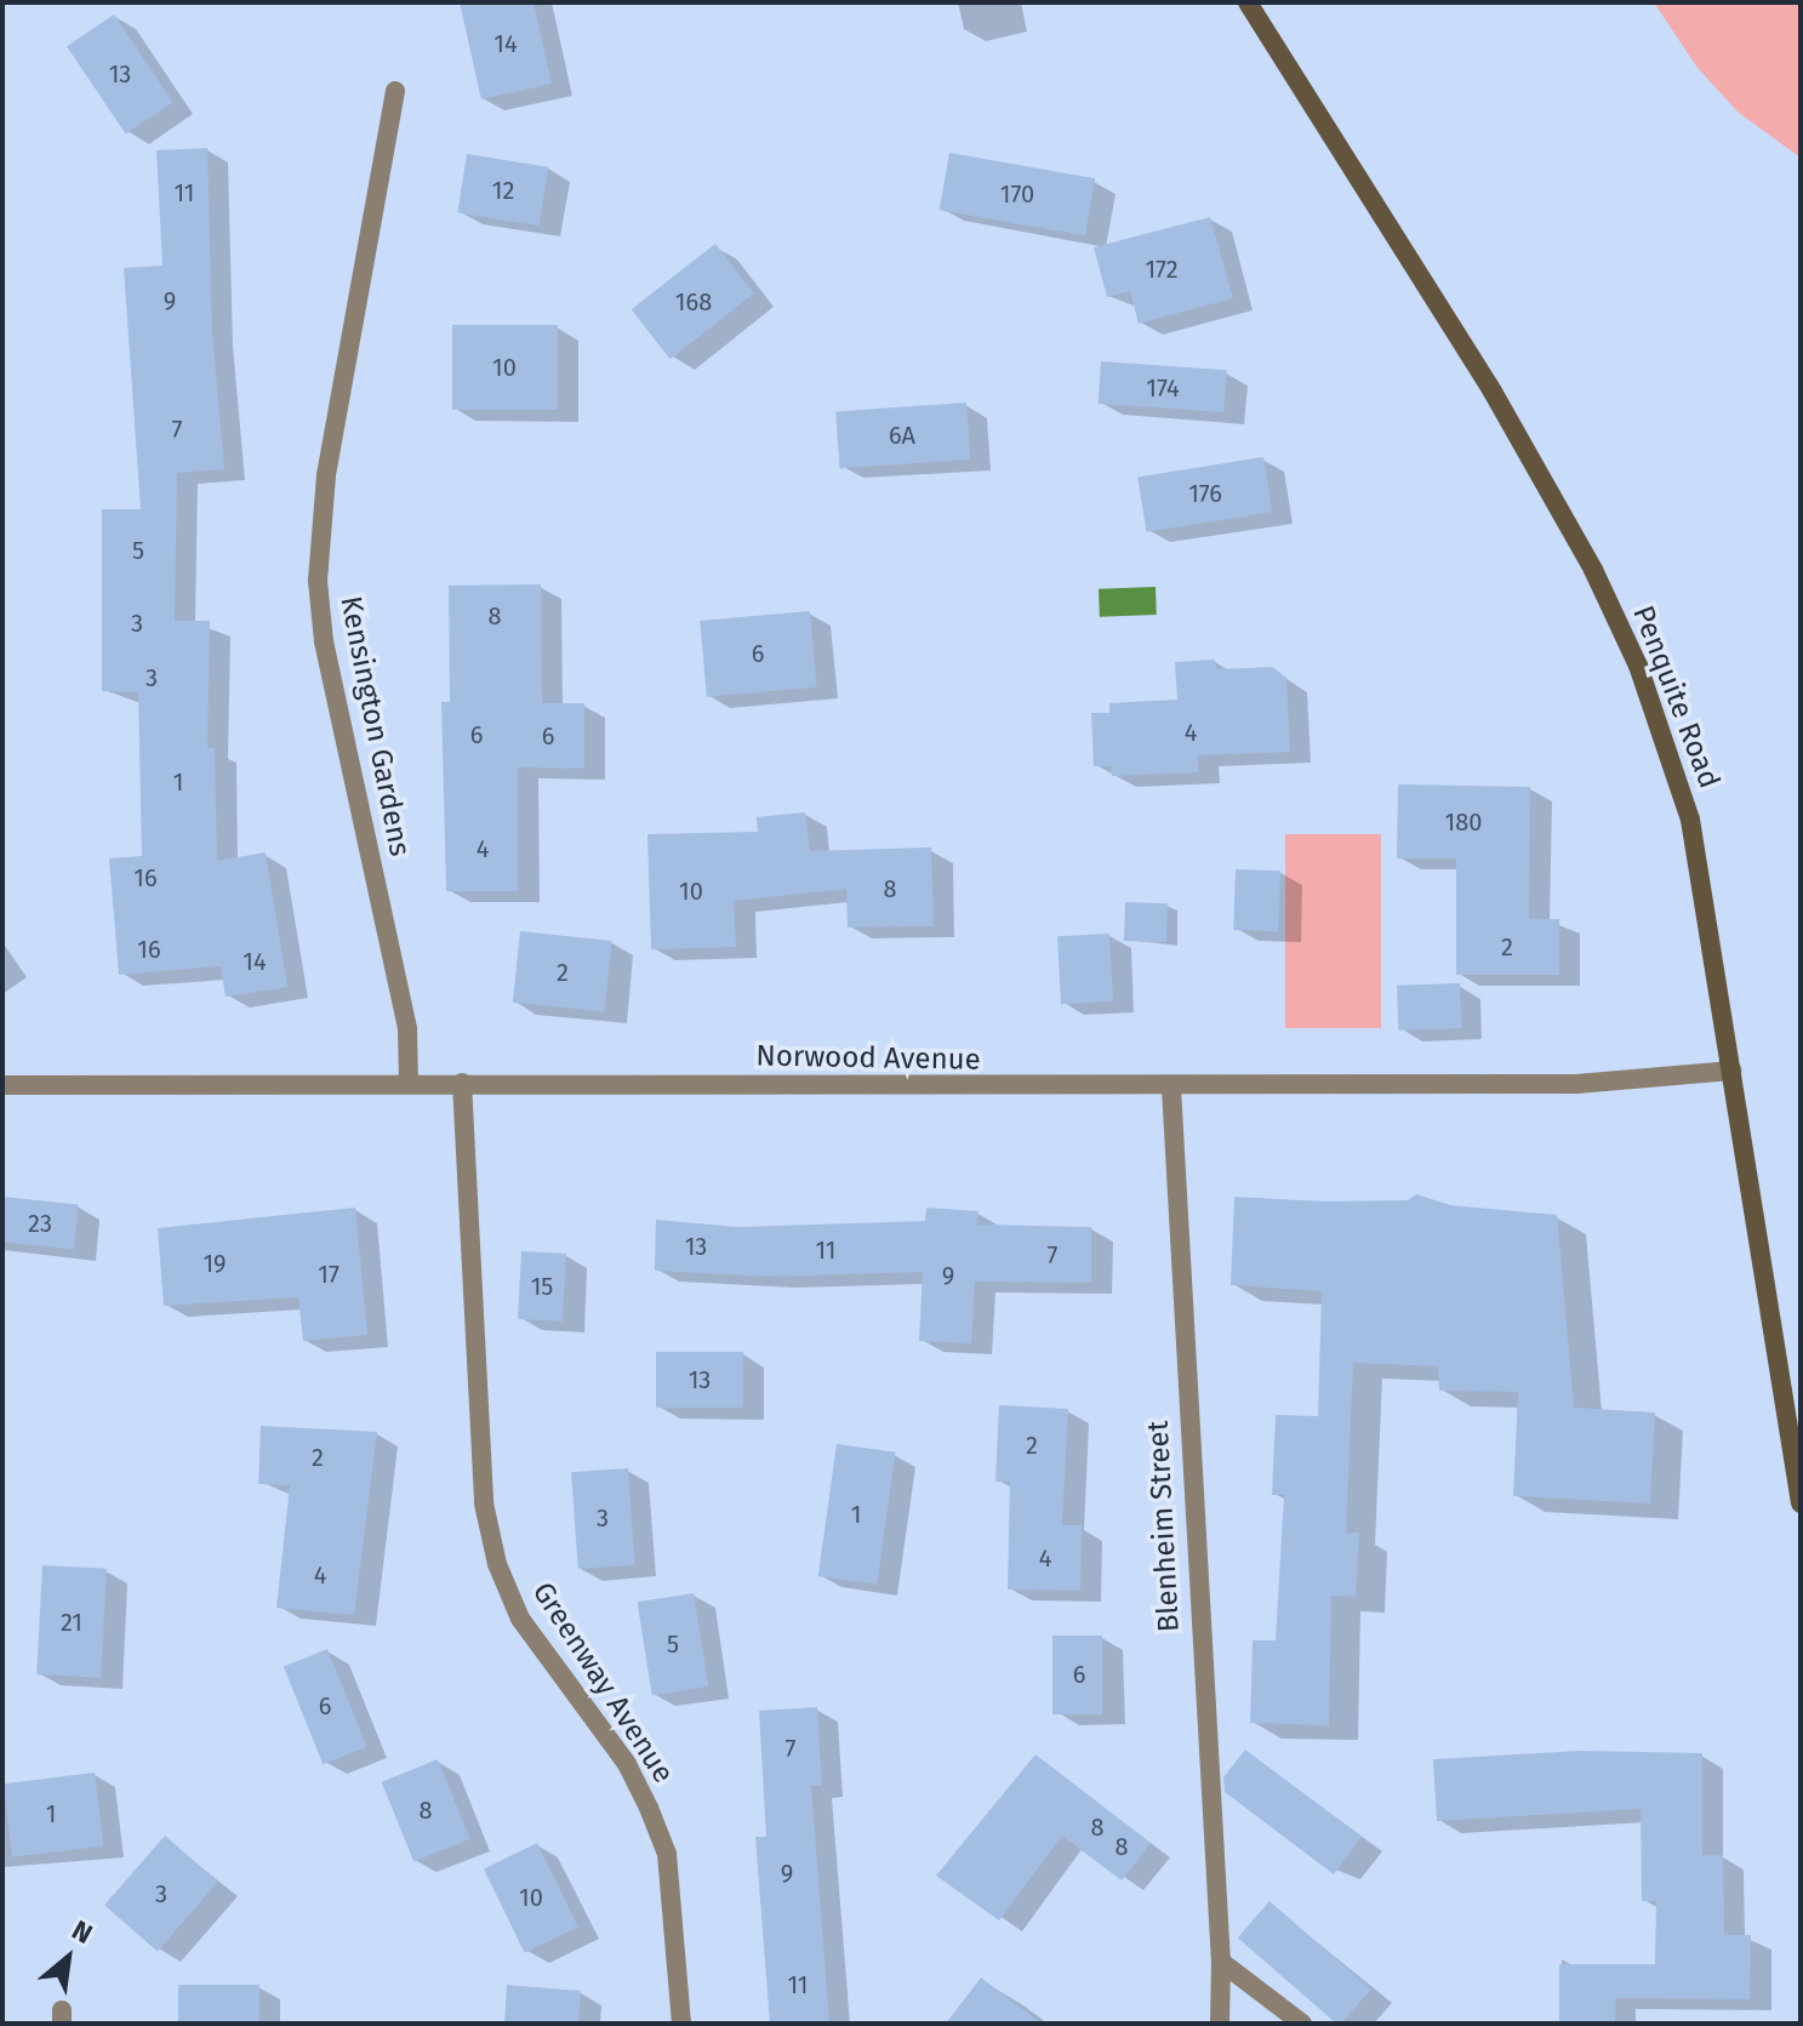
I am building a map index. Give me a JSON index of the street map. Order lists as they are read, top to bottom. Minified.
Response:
{"streets":{"street":["Penquite Road","Kensington Gardens","Norwood Avenue","Blenheim Street","Greenway Avenue"]},"crossings":[["Penquite Road","Norwood Avenue"],["Kensington Gardens","Norwood Avenue"],["Norwood Avenue","Blenheim Street"],["Norwood Avenue","Greenway Avenue"]],"house_numbers":["14","13","12","11","170","172","9","168","10","174","7","6A","176","5","8","3","6","3","4","6","6","1","180","4","16","8","10","2","16","14","2","23","13","11","7","19","17","9","15","13","2","2","1","3","4","4","21","5","6","6","7","8","1","8","8","9","3","10","11"],"north":"top right"}
